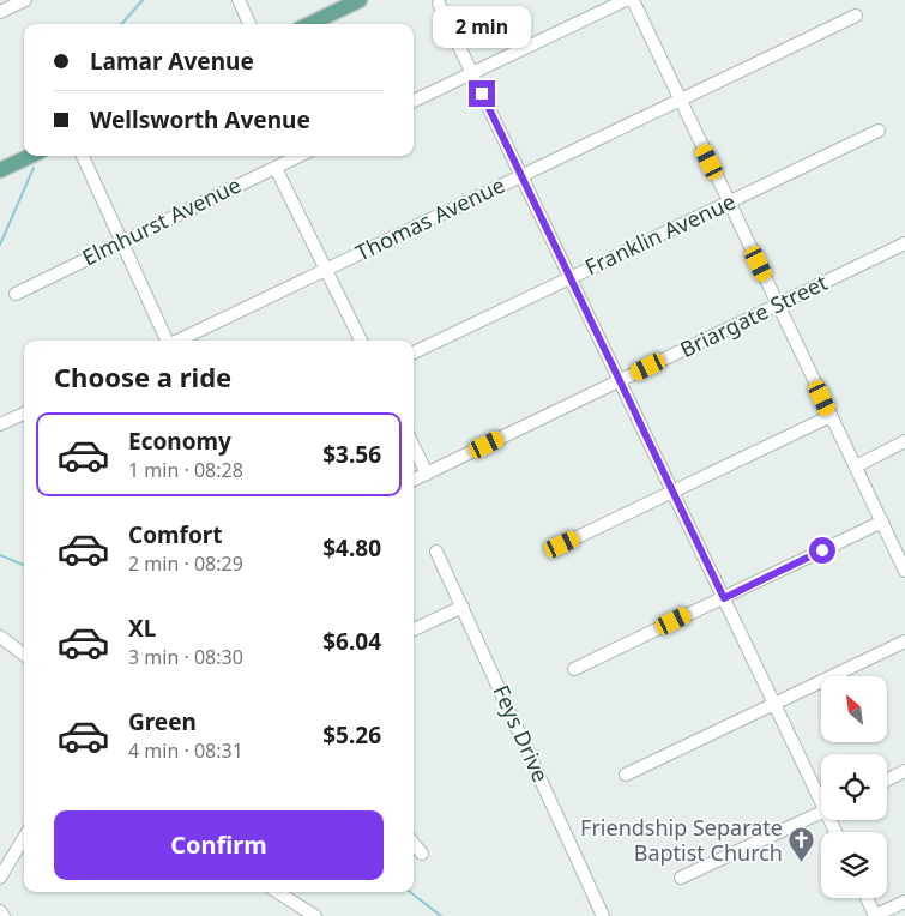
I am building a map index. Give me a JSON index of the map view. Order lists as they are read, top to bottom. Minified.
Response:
{"streets":{"street":["Thomas Avenue","Elmhurst Avenue","Franklin Avenue","Briargate Street","Feys Drive"]},"places":{"church":["Friendship Separate Baptist Church"]},"north":"top left","page":{"bubble":"2 min","banner":["Lamar Avenue","Wellsworth Avenue"],"heading":"Choose a ride","list":[{"name":"Economy","note":"1 min · 08:28","value":"$3.56"},{"name":"Comfort","note":"2 min · 08:29","value":"$4.80"},{"name":"XL","note":"3 min · 08:30","value":"$6.04"},{"name":"Green","note":"4 min · 08:31","value":"$5.26"}],"buttons":"Confirm"}}
